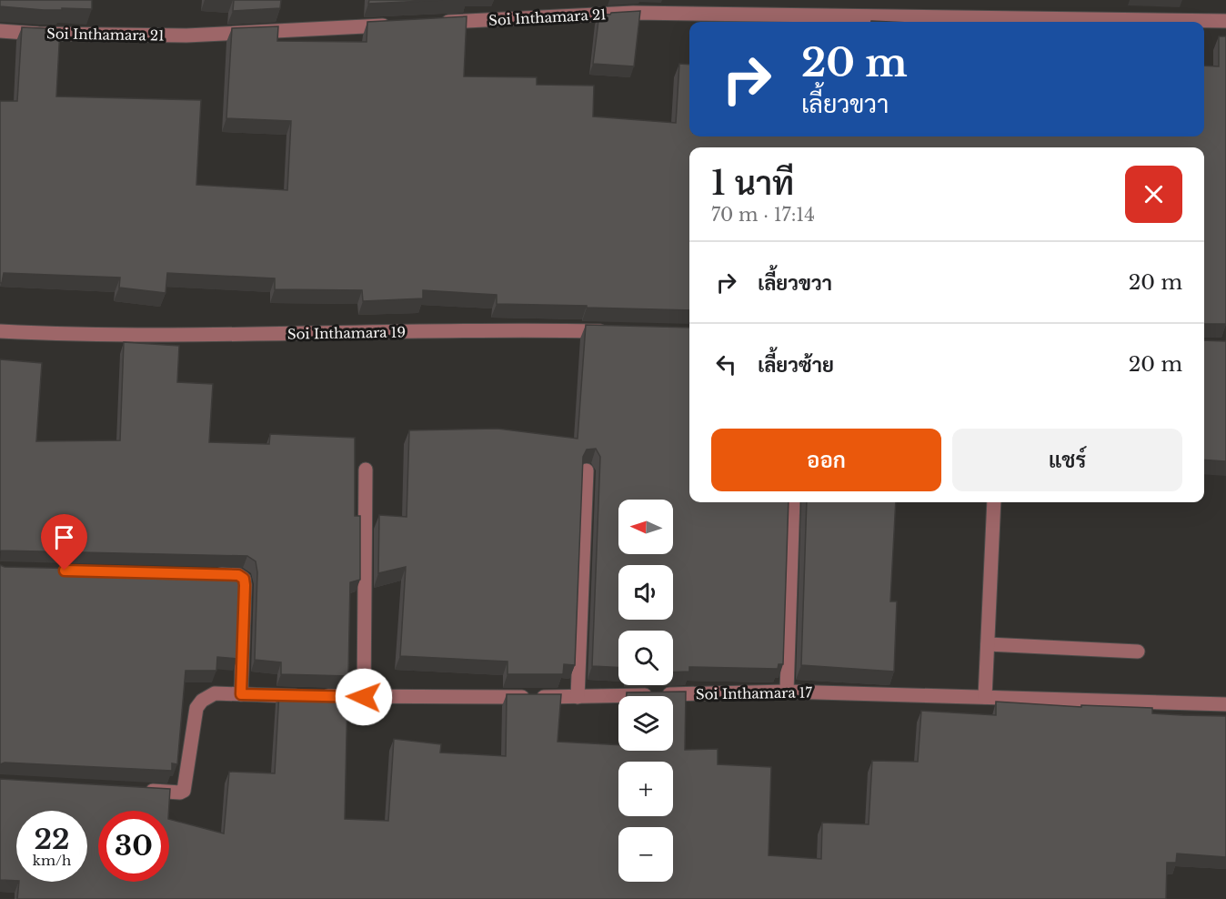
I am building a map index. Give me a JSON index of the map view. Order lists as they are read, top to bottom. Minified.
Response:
{"streets":{"street":["Soi Inthamara 21","Soi Inthamara 19","Soi Inthamara 17"]},"north":"left","page":{"turn":["20 m","เลี้ยวขวา"],"heading":["1 นาที","70 m · 17:14"],"list":[{"name":"เลี้ยวขวา","value":"20 m"},{"name":"เลี้ยวซ้าย","value":"20 m"}],"buttons":["ออก","แชร์"],"map_buttons":["+","−"],"speed":"22 km/h","limit":"30"}}
